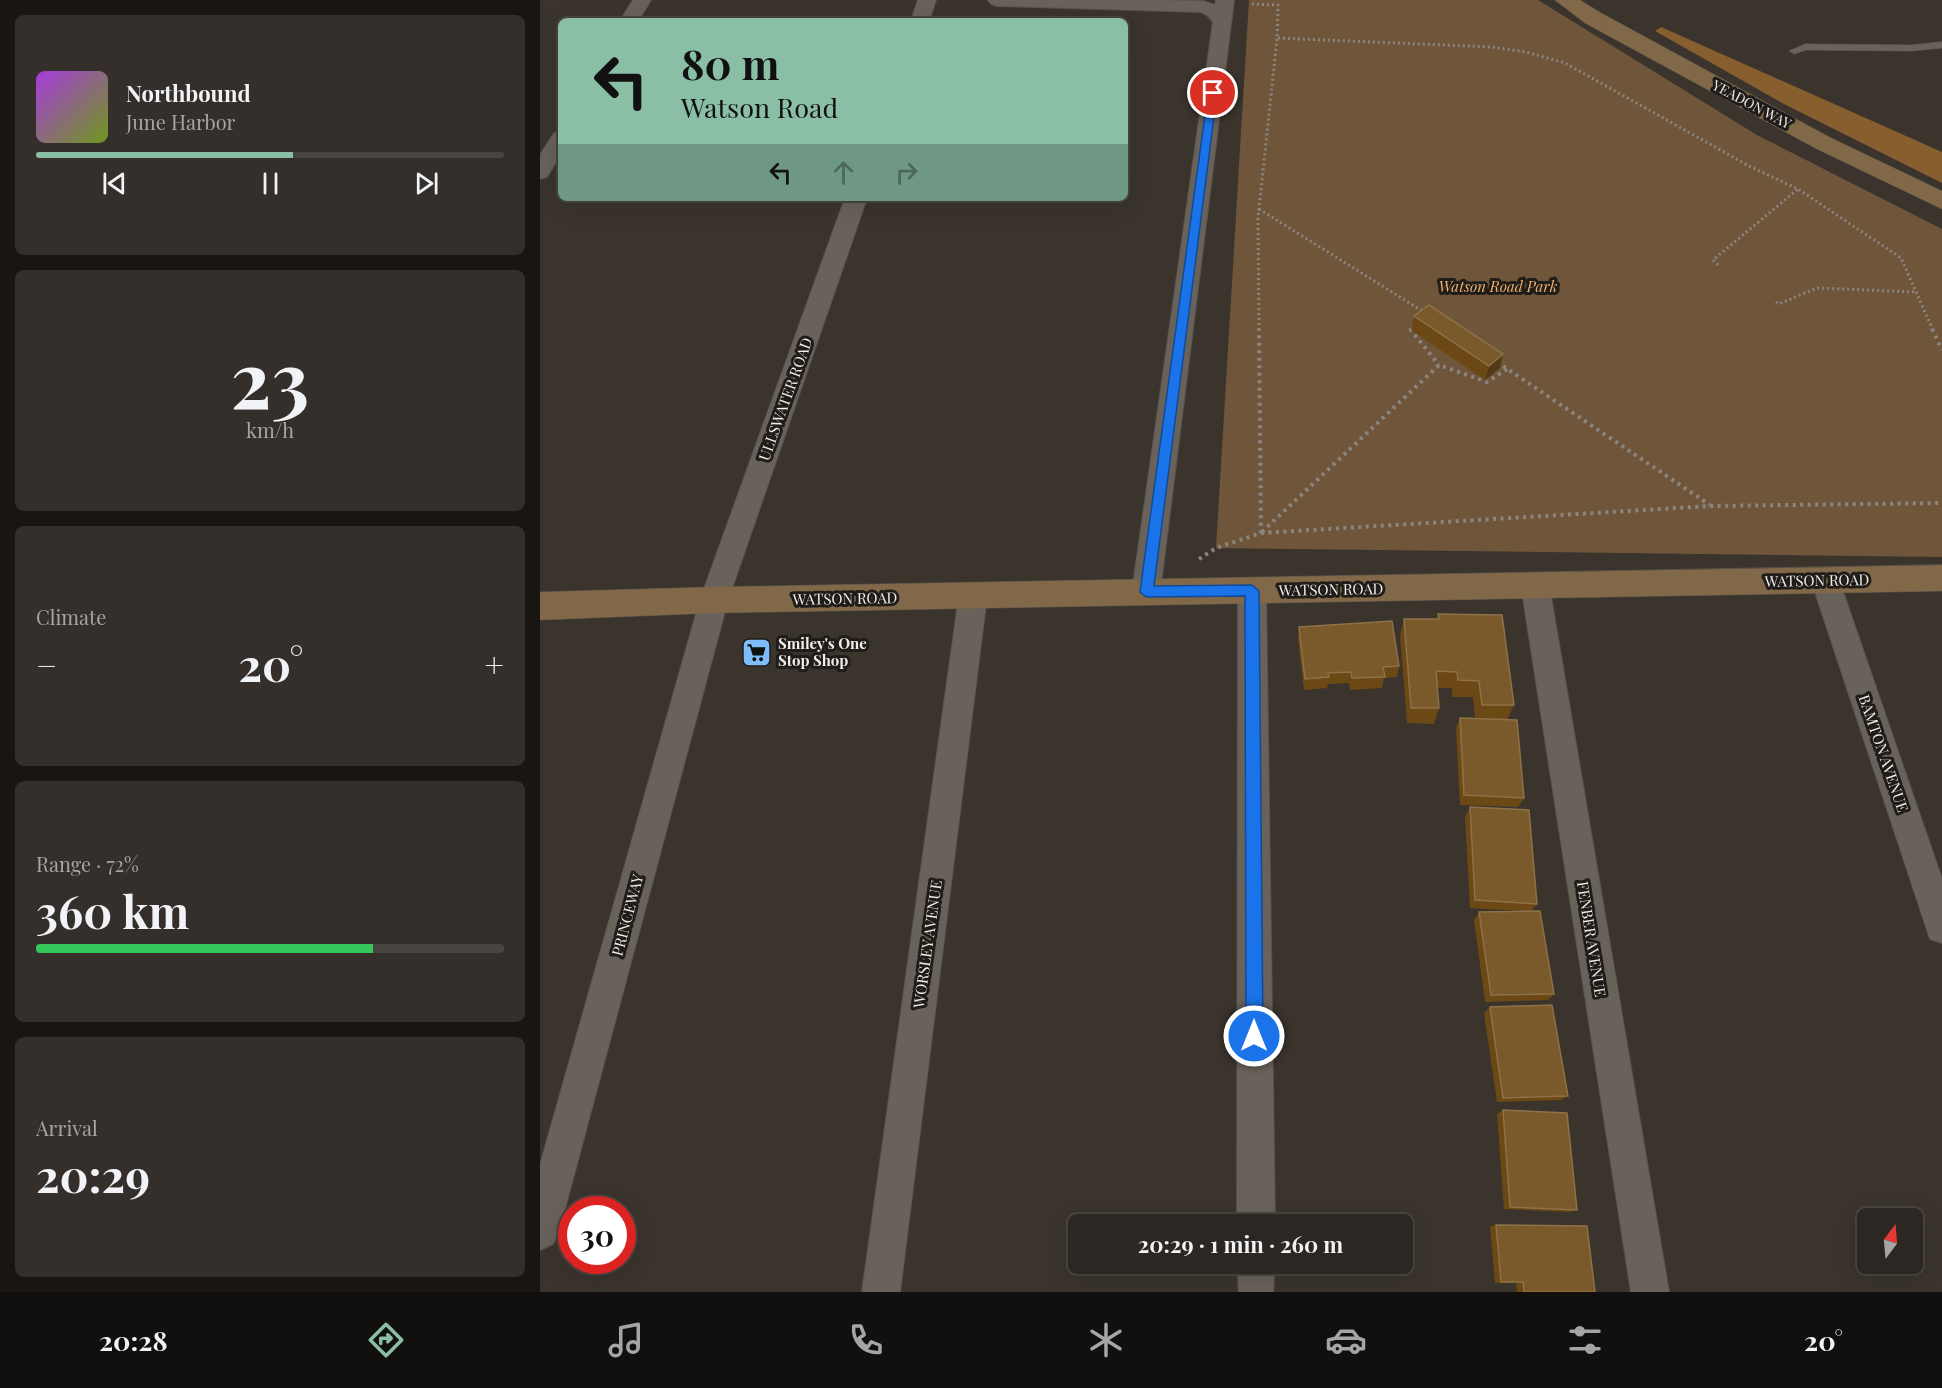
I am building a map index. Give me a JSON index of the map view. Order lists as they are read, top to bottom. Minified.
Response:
{"streets":{"street":["YEADON WAY","ULLSWATER ROAD","WATSON ROAD","BAMTON AVENUE","PRINCEWAY","FENBER AVENUE","WORSLEY AVENUE"]},"crossings":[["ULLSWATER ROAD","WATSON ROAD"],["ULLSWATER ROAD","PRINCEWAY"],["WATSON ROAD","BAMTON AVENUE"],["WATSON ROAD","PRINCEWAY"],["WATSON ROAD","FENBER AVENUE"],["WATSON ROAD","WORSLEY AVENUE"]],"parks":["Watson Road Park"],"places":{"supermarket":["Smiley's One Stop Shop"]},"north":"top","page":{"turn":["80 m","Watson Road"],"song":["Northbound","June Harbor"],"tile":[["23","km/h"],"Climate",["Range · 72%","360 km"],["Arrival","20:29"]],"heat":["−","20°","+"],"limit":"30","trip":"20:29 · 1 min · 260 m","tabs":["20:28","20°"]}}
